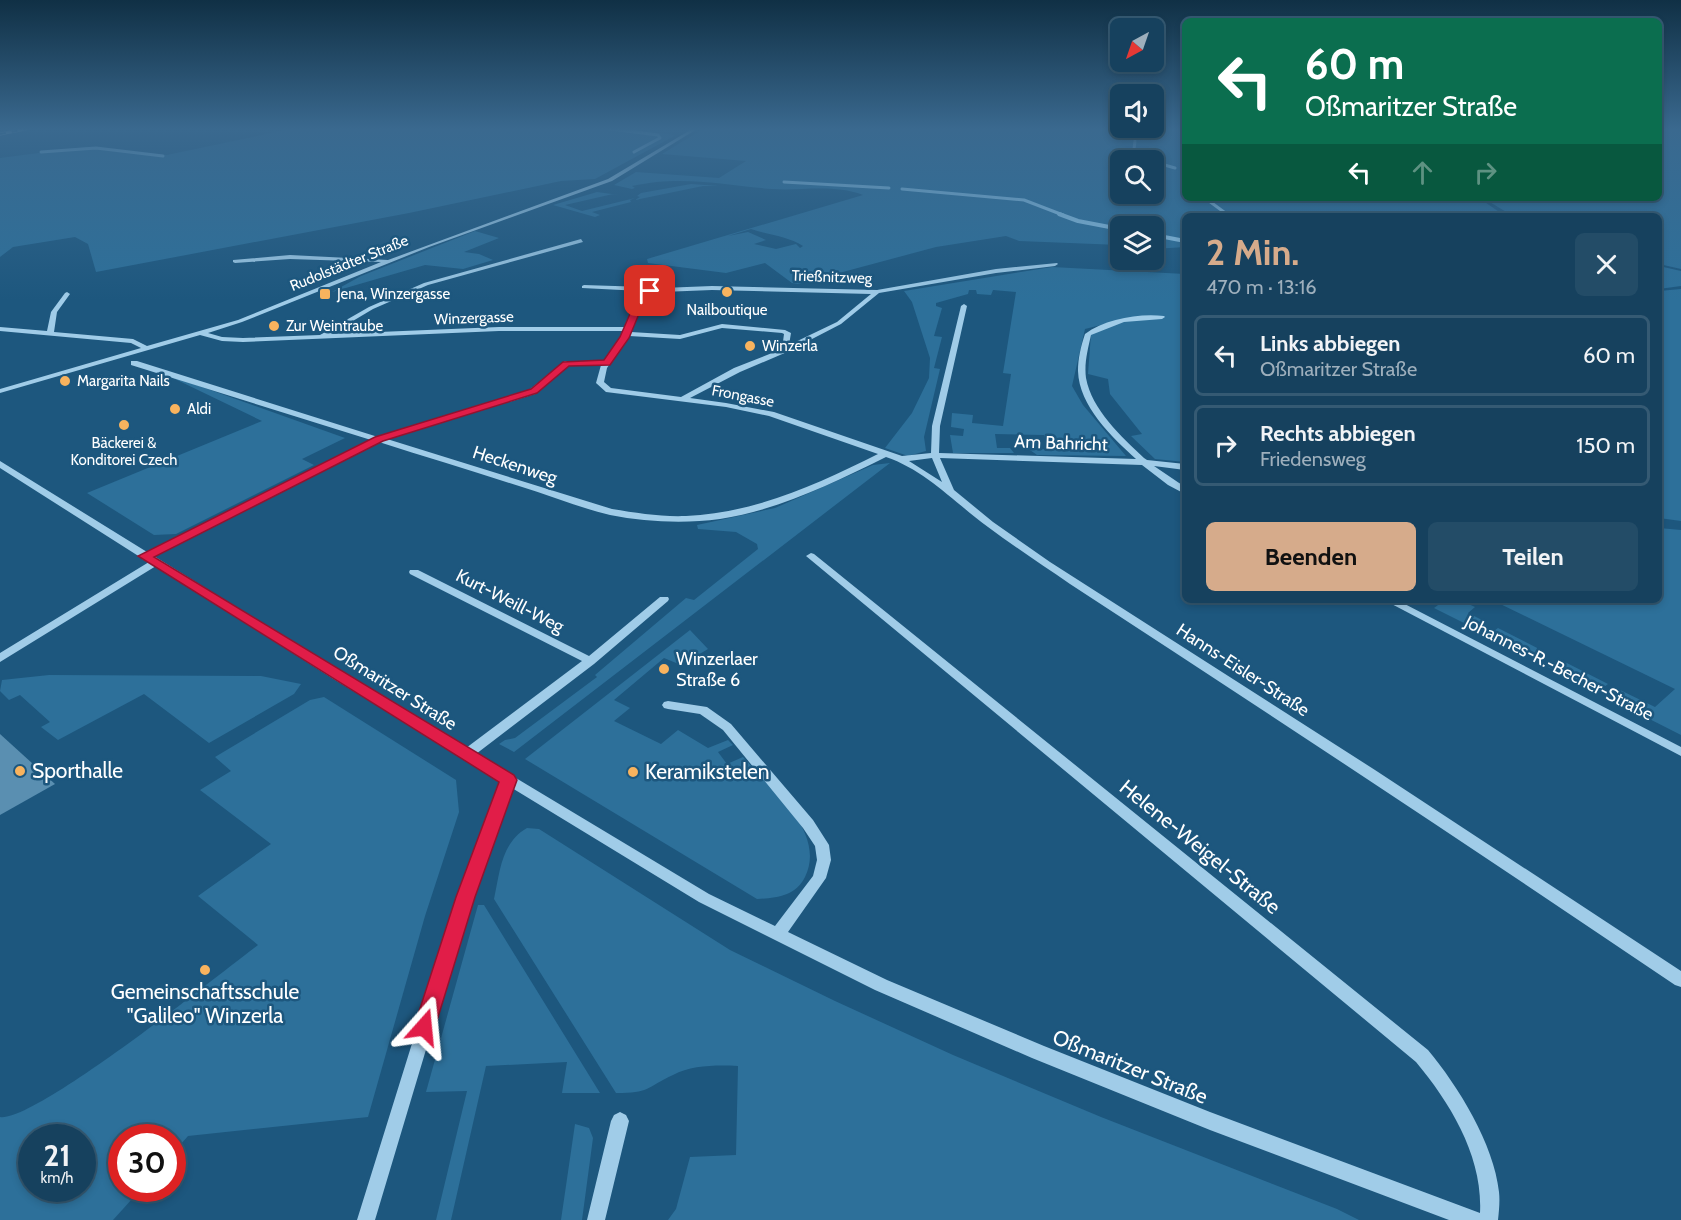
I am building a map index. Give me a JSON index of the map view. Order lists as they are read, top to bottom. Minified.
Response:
{"streets":{"street":["Rudolstädter Straße","Trießnitzweg","Winzergasse","Frongasse","Am Bahricht","Heckenweg","Kurt-Weill-Weg","Johannes-R.-Becher-Straße","Hanns-Eisler-Straße","Oßmaritzer Straße","Helene-Weigel-Straße"]},"crossings":[["Rudolstädter Straße","Winzergasse"],["Frongasse","Am Bahricht"],["Frongasse","Heckenweg"],["Frongasse","Hanns-Eisler-Straße"],["Am Bahricht","Hanns-Eisler-Straße"]],"places":{"other":["Nailboutique","Zur Weintraube","Winzerla","Margarita Nails","Aldi","Bäckerei & Konditorei Czech","Winzerlaer Straße 6","Sporthalle","Keramikstelen","Gemeinschaftsschule \"Galileo\" Winzerla"],"transit":["Jena, Winzergasse"]},"north":"bottom left","page":{"turn":["60 m","Oßmaritzer Straße"],"heading":["2 Min.","470 m · 13:16"],"list":[{"name":"Links abbiegen","note":"Oßmaritzer Straße","value":"60 m"},{"name":"Rechts abbiegen","note":"Friedensweg","value":"150 m"}],"buttons":["Beenden","Teilen"],"speed":"21 km/h","limit":"30"}}
